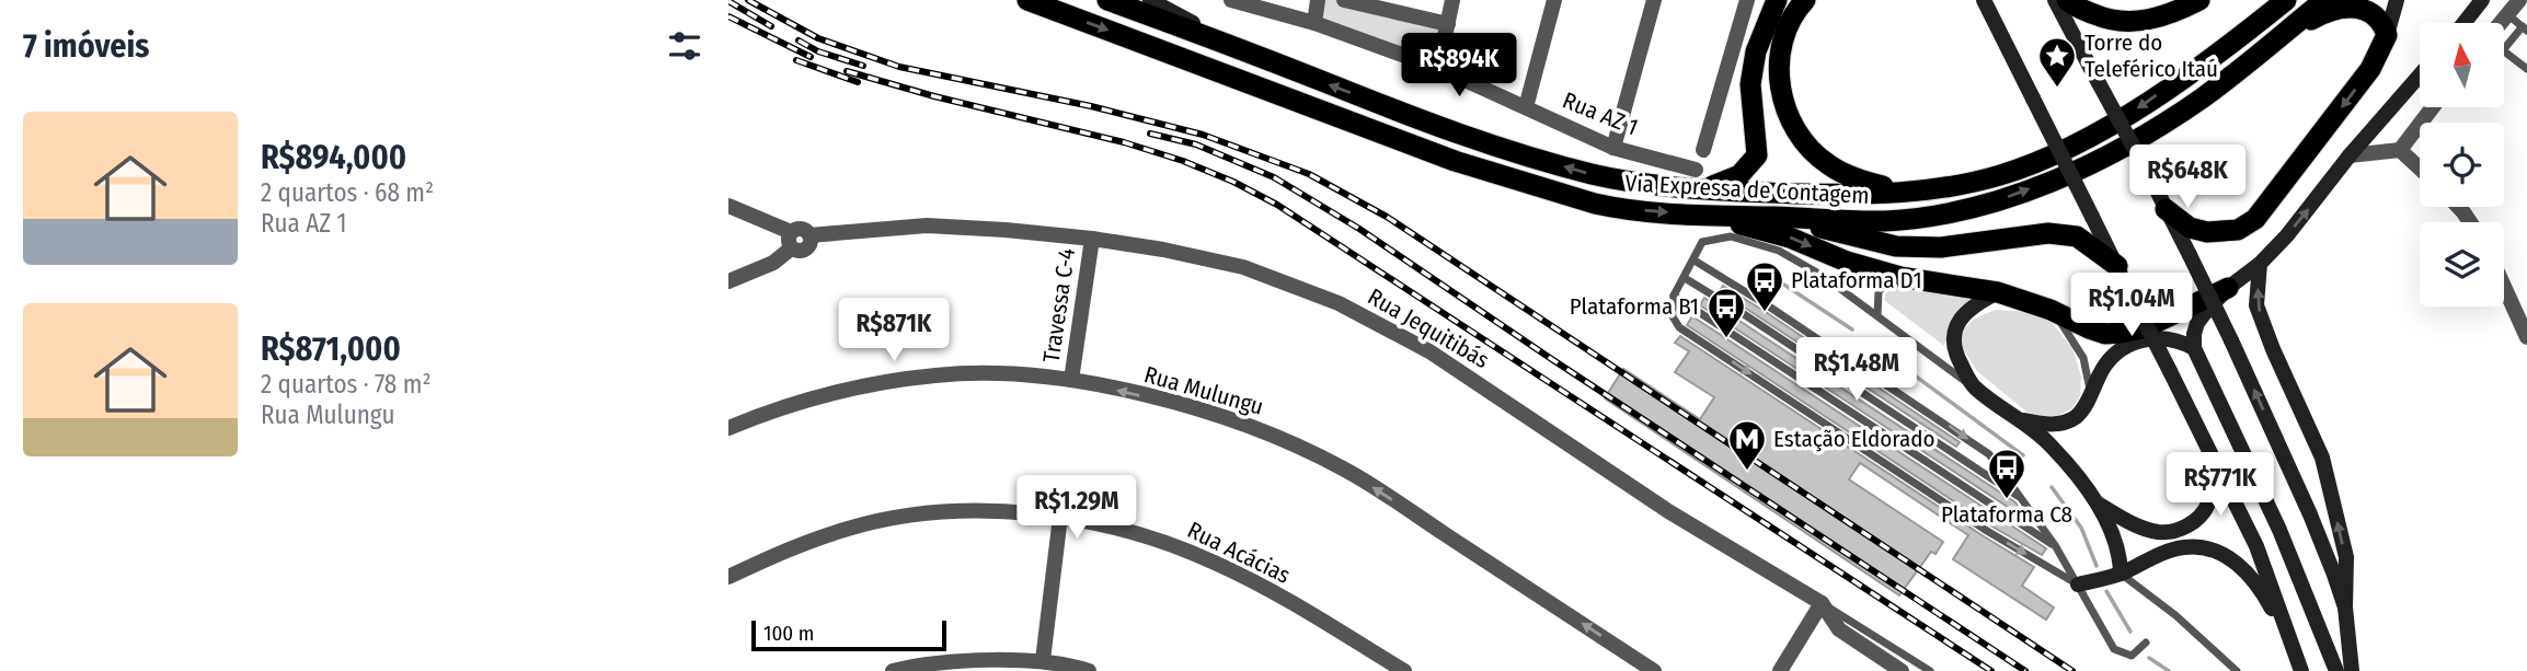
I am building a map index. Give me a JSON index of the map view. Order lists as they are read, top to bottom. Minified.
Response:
{"streets":{"highway":["Via Expressa de Contagem"],"street":["Rua AZ 1","Travessa C-4","Rua Jequitibás","Rua Mulungu","Rua Acácias"]},"crossings":[["Rua AZ 1","Via Expressa de Contagem"],["Travessa C-4","Rua Jequitibás"],["Travessa C-4","Rua Mulungu"]],"one_way":["Rua Mulungu"],"places":{"place":["Torre do Teleférico Itaú"],"bus stop":["Plataforma D1","Plataforma B1","Plataforma C8"],"metro station":["Estação Eldorado"]},"scale_bar":"100 m","north":"top","page":{"heading":"7 imóveis","price":["R$894K","R$648K","R$1.04M","R$871K","R$1.48M","R$771K","R$1.29M"],"list":[{"name":"R$894,000","note":"2 quartos · 68 m² · Rua AZ 1"},{"name":"R$871,000","note":"2 quartos · 78 m² · Rua Mulungu"}],"scale":"100 m"}}
